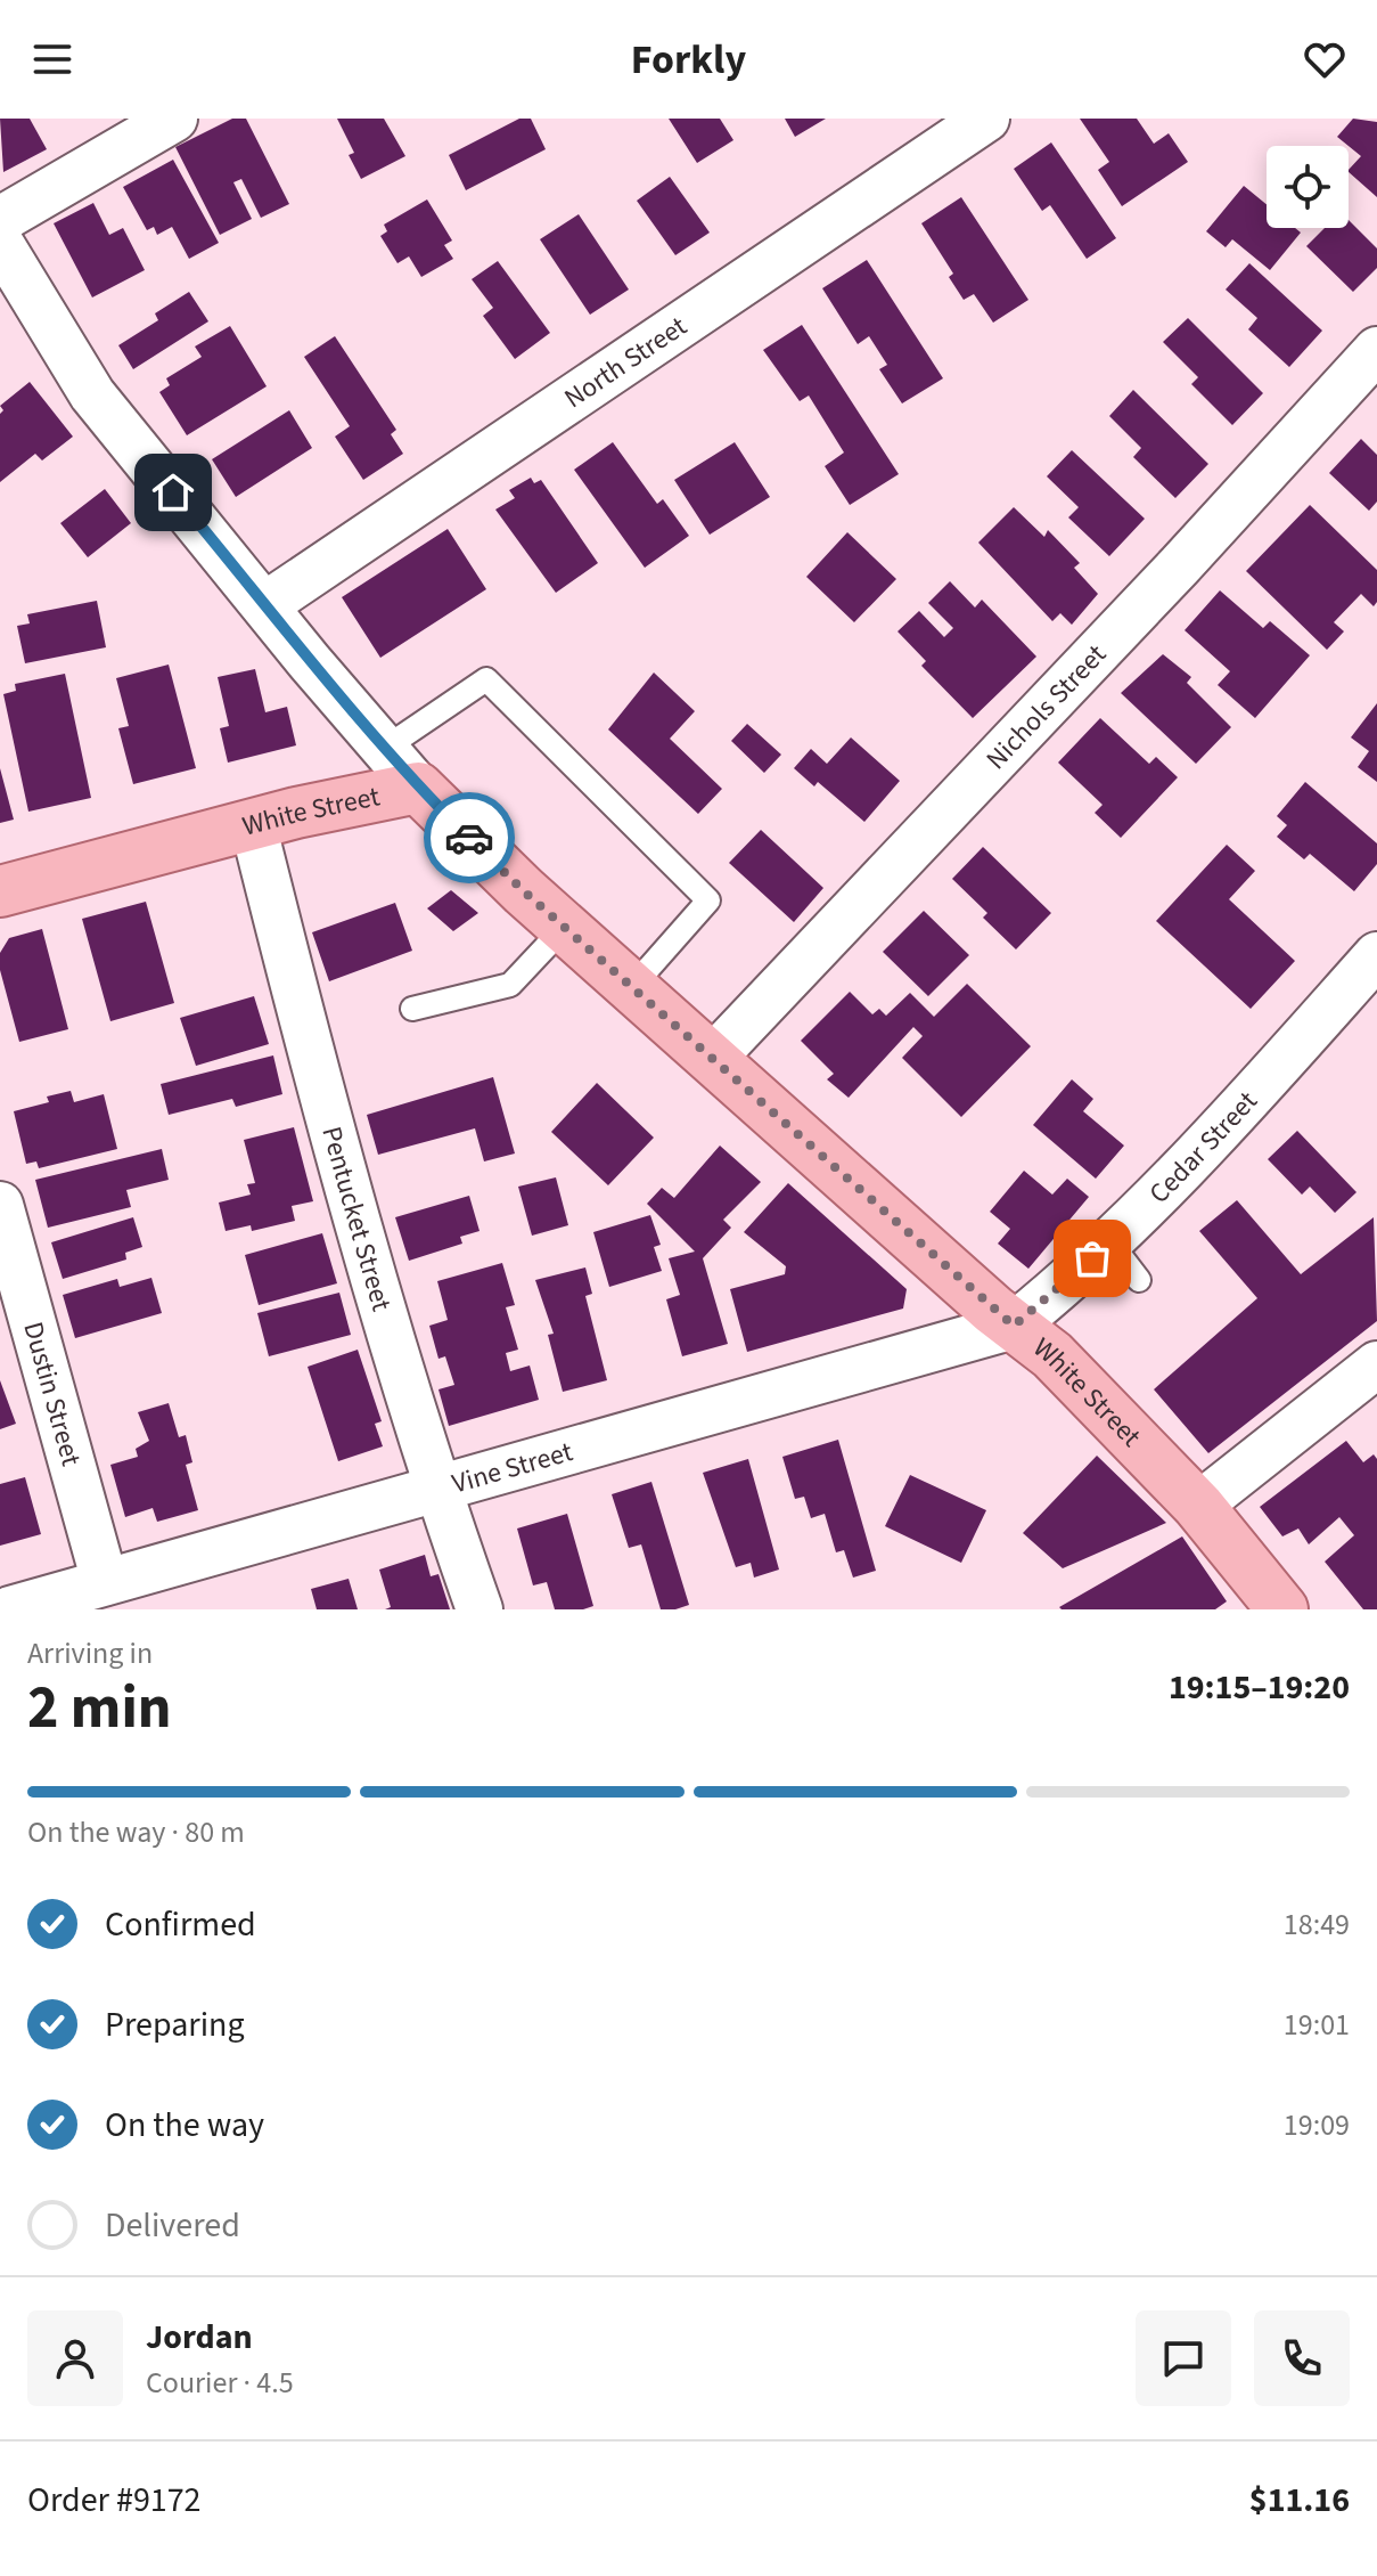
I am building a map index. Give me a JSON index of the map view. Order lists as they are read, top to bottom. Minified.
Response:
{"streets":{"main road":["White Street"],"street":["North Street","Nichols Street","Cedar Street","Pentucket Street","Dustin Street","Vine Street"]},"crossings":[["Nichols Street","White Street"],["White Street","Cedar Street"],["White Street","Pentucket Street"],["White Street","Vine Street"],["Cedar Street","Vine Street"],["Pentucket Street","Vine Street"],["Dustin Street","Vine Street"]],"page":{"header":"Forkly","heading":["2 min","Arriving in","19:15–19:20"],"panel":["Jordan","Courier · 4.5","Order #9172","$11.16"],"bar":"On the way · 80 m","list":[["Confirmed","18:49"],["Preparing","19:01"],["On the way","19:09"],"Delivered"]}}
